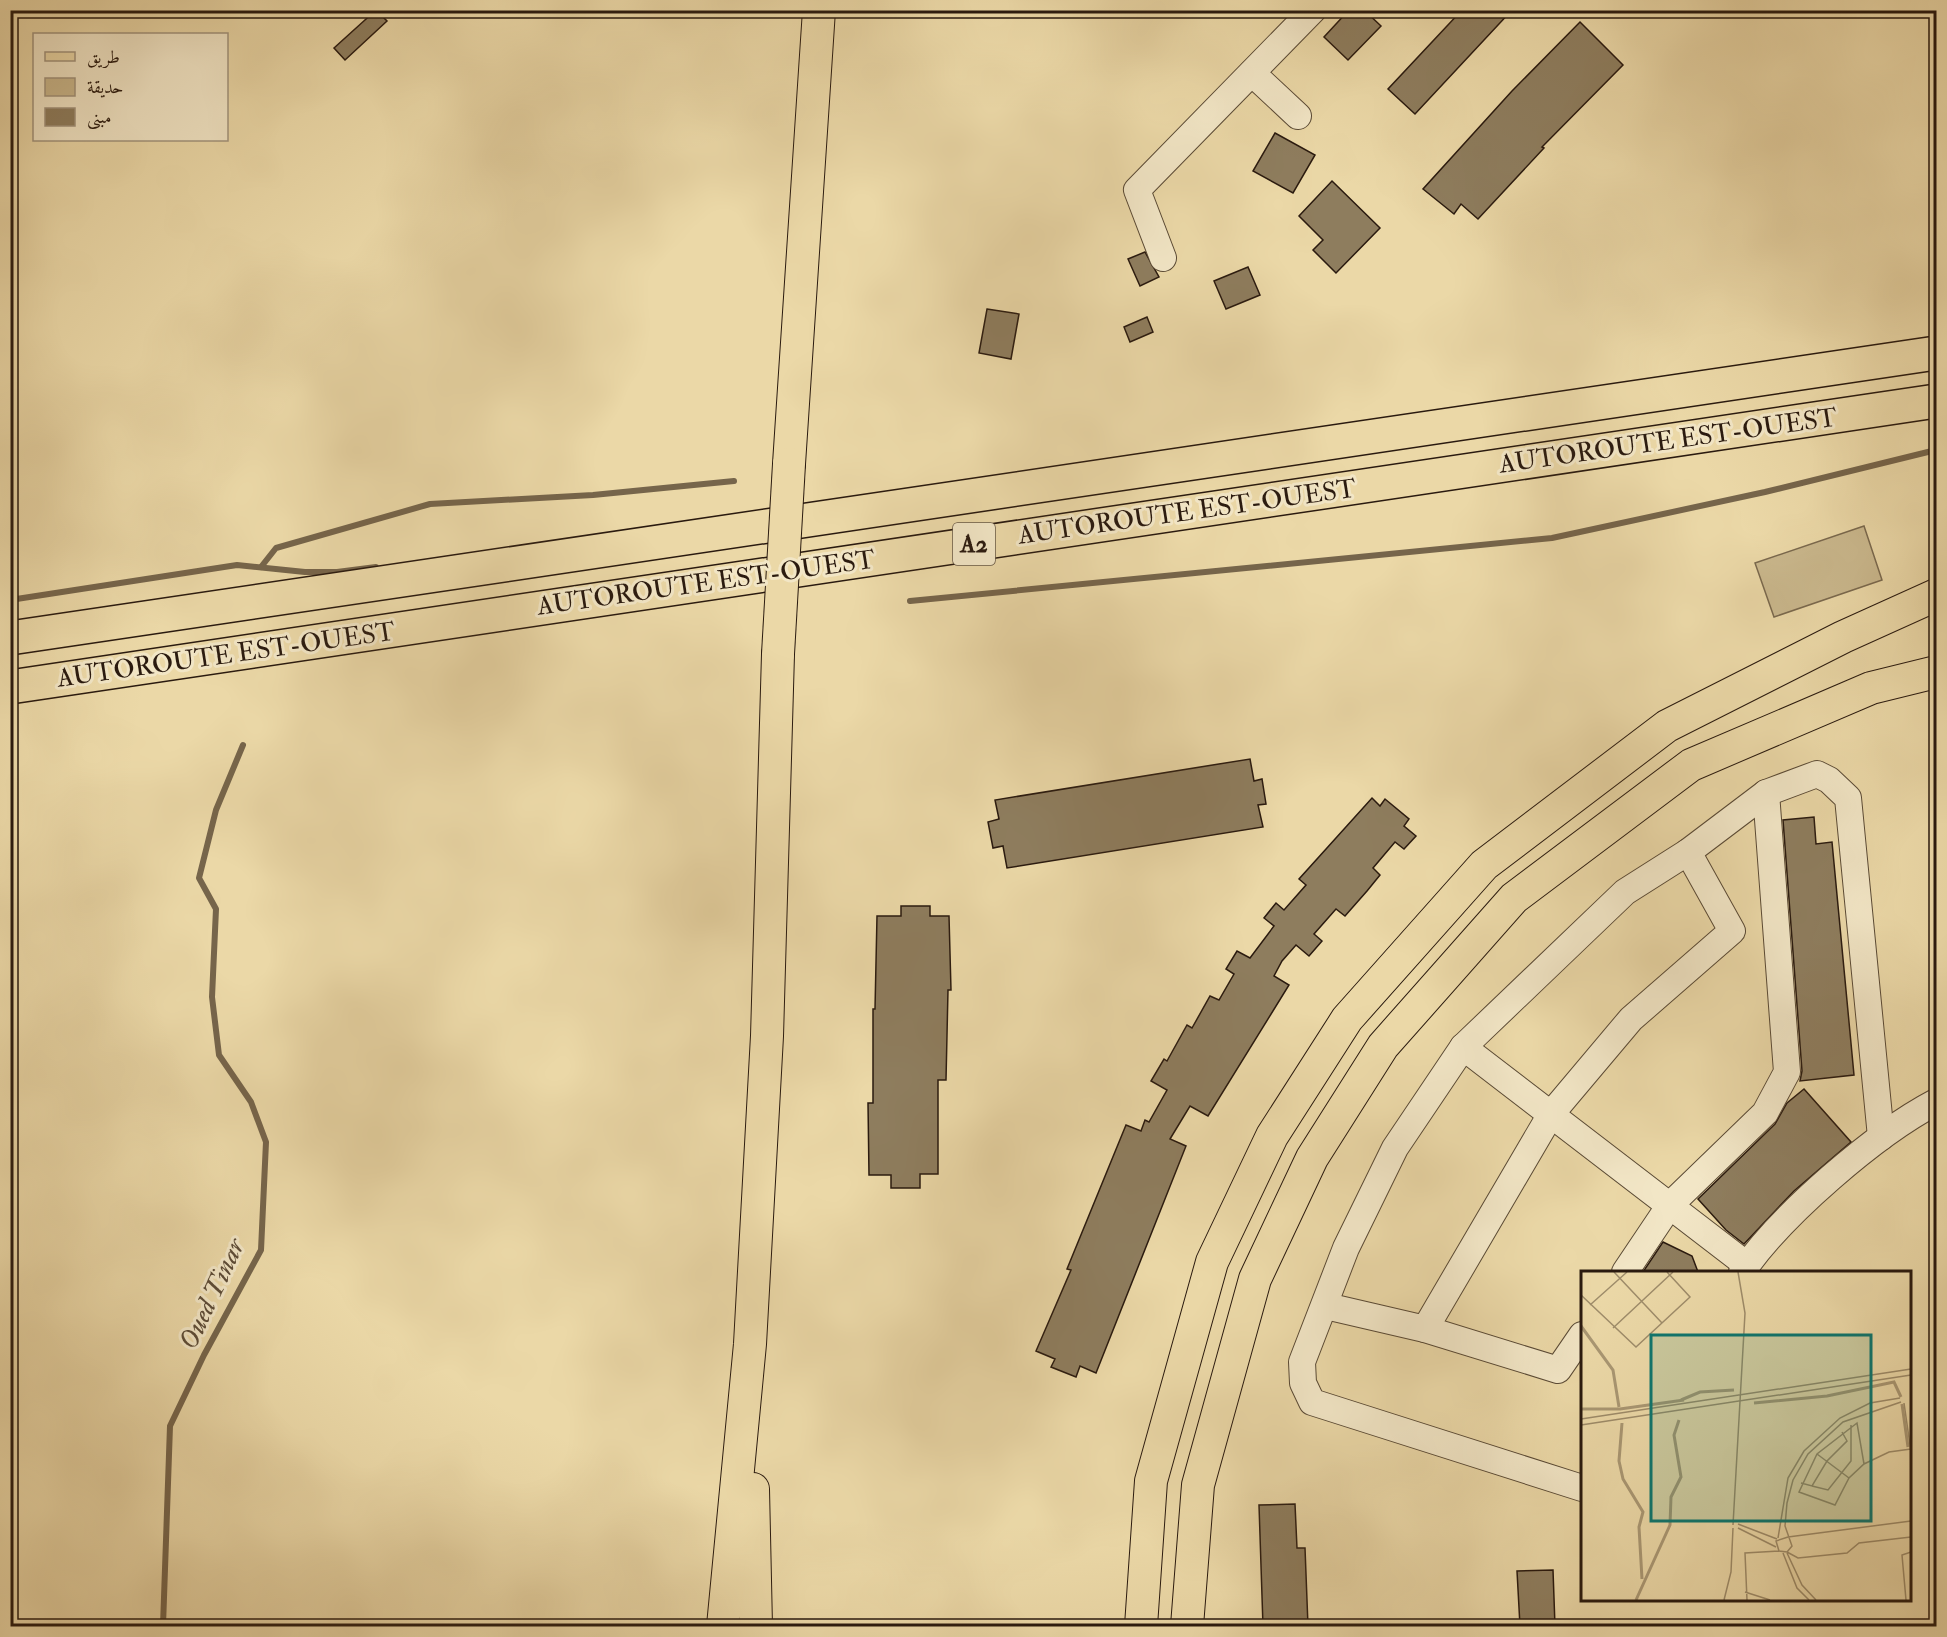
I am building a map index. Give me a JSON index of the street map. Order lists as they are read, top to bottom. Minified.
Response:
{"streets":{"highway":["AUTOROUTE EST-OUEST","A2"]},"water":["Oued Tinar"],"legend":["طريق","حديقة","مبنى"]}
